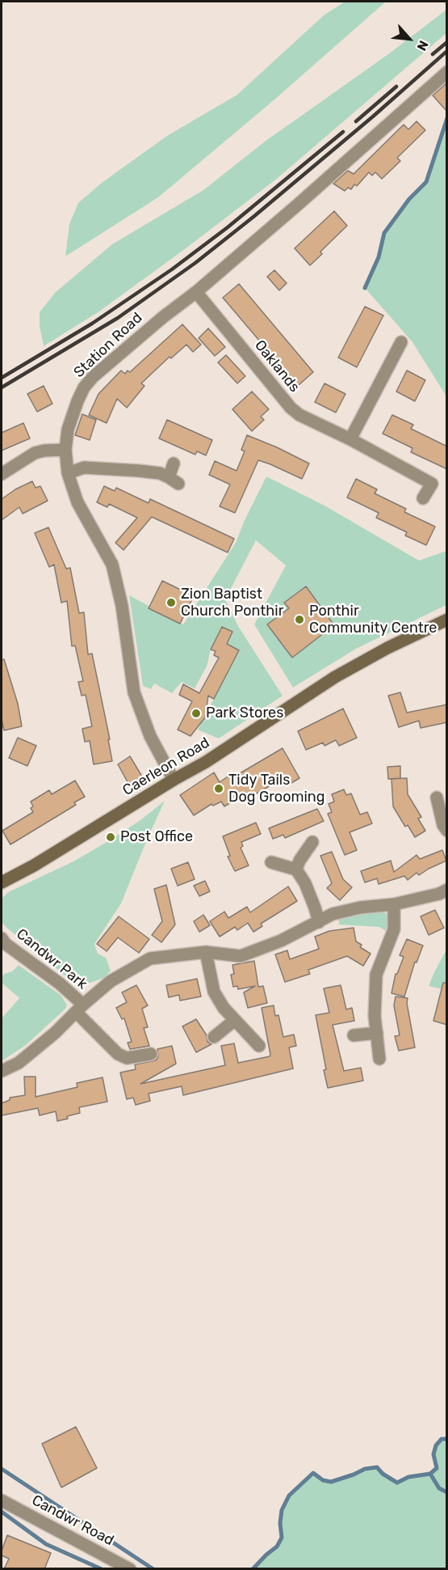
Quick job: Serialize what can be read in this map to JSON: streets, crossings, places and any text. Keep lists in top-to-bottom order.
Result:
{
  "streets": {
    "main road": ["Caerleon Road"],
    "street": [
      "Station Road",
      "Oaklands",
      "Candwr Park",
      "Candwr Road"
    ]
  },
  "crossings": [
    ["Station Road", "Oaklands"],
    ["Station Road", "Caerleon Road"]
  ],
  "places": [
    "Zion Baptist Church Ponthir",
    "Ponthir Community Centre",
    "Park Stores",
    "Tidy Tails Dog Grooming",
    "Post Office"
  ],
  "north": "bottom right"
}
